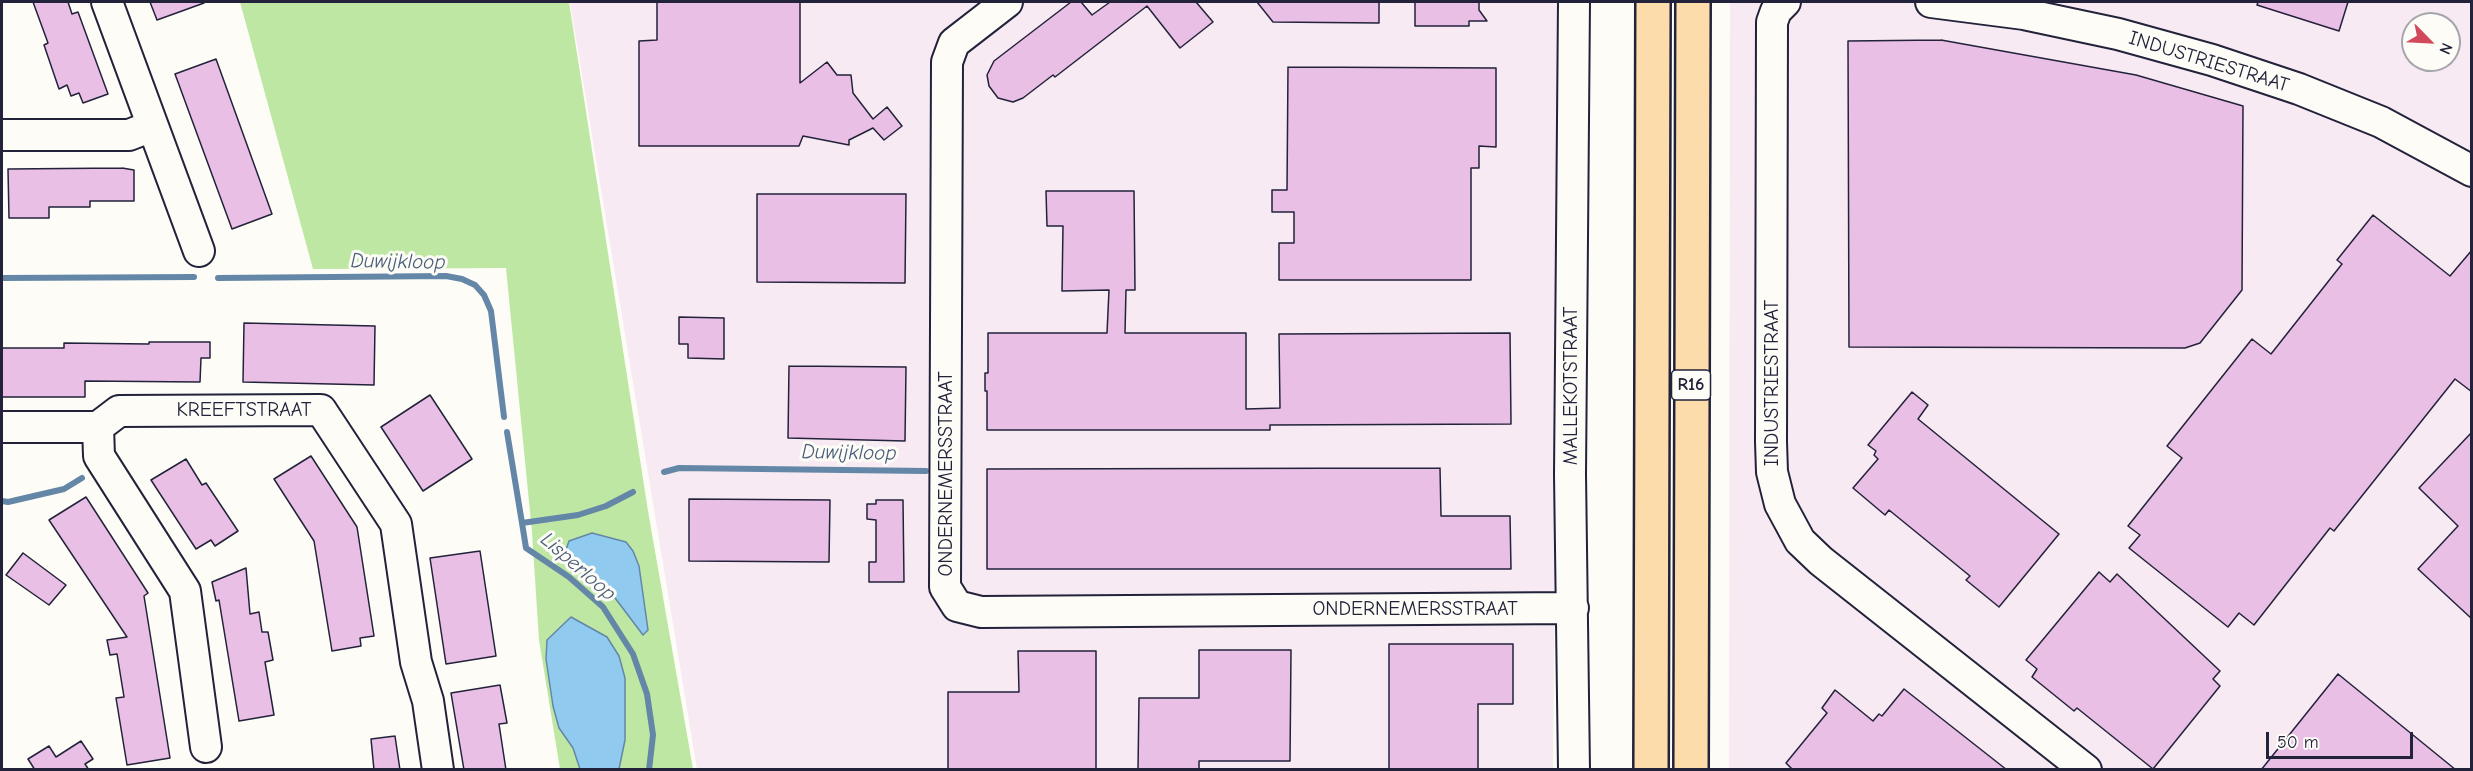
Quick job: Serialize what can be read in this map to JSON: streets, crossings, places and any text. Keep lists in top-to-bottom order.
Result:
{
  "streets": {
    "highway": ["R16"],
    "street": [
      "INDUSTRIESTRAAT",
      "MALLEKOTSTRAAT",
      "KREEFTSTRAAT",
      "ONDERNEMERSSTRAAT"
    ]
  },
  "crossings": [
    ["MALLEKOTSTRAAT", "ONDERNEMERSSTRAAT"]
  ],
  "water": ["Duwijkloop", "Lisperloop"],
  "scale_bar": "50 m",
  "north": "bottom right"
}
